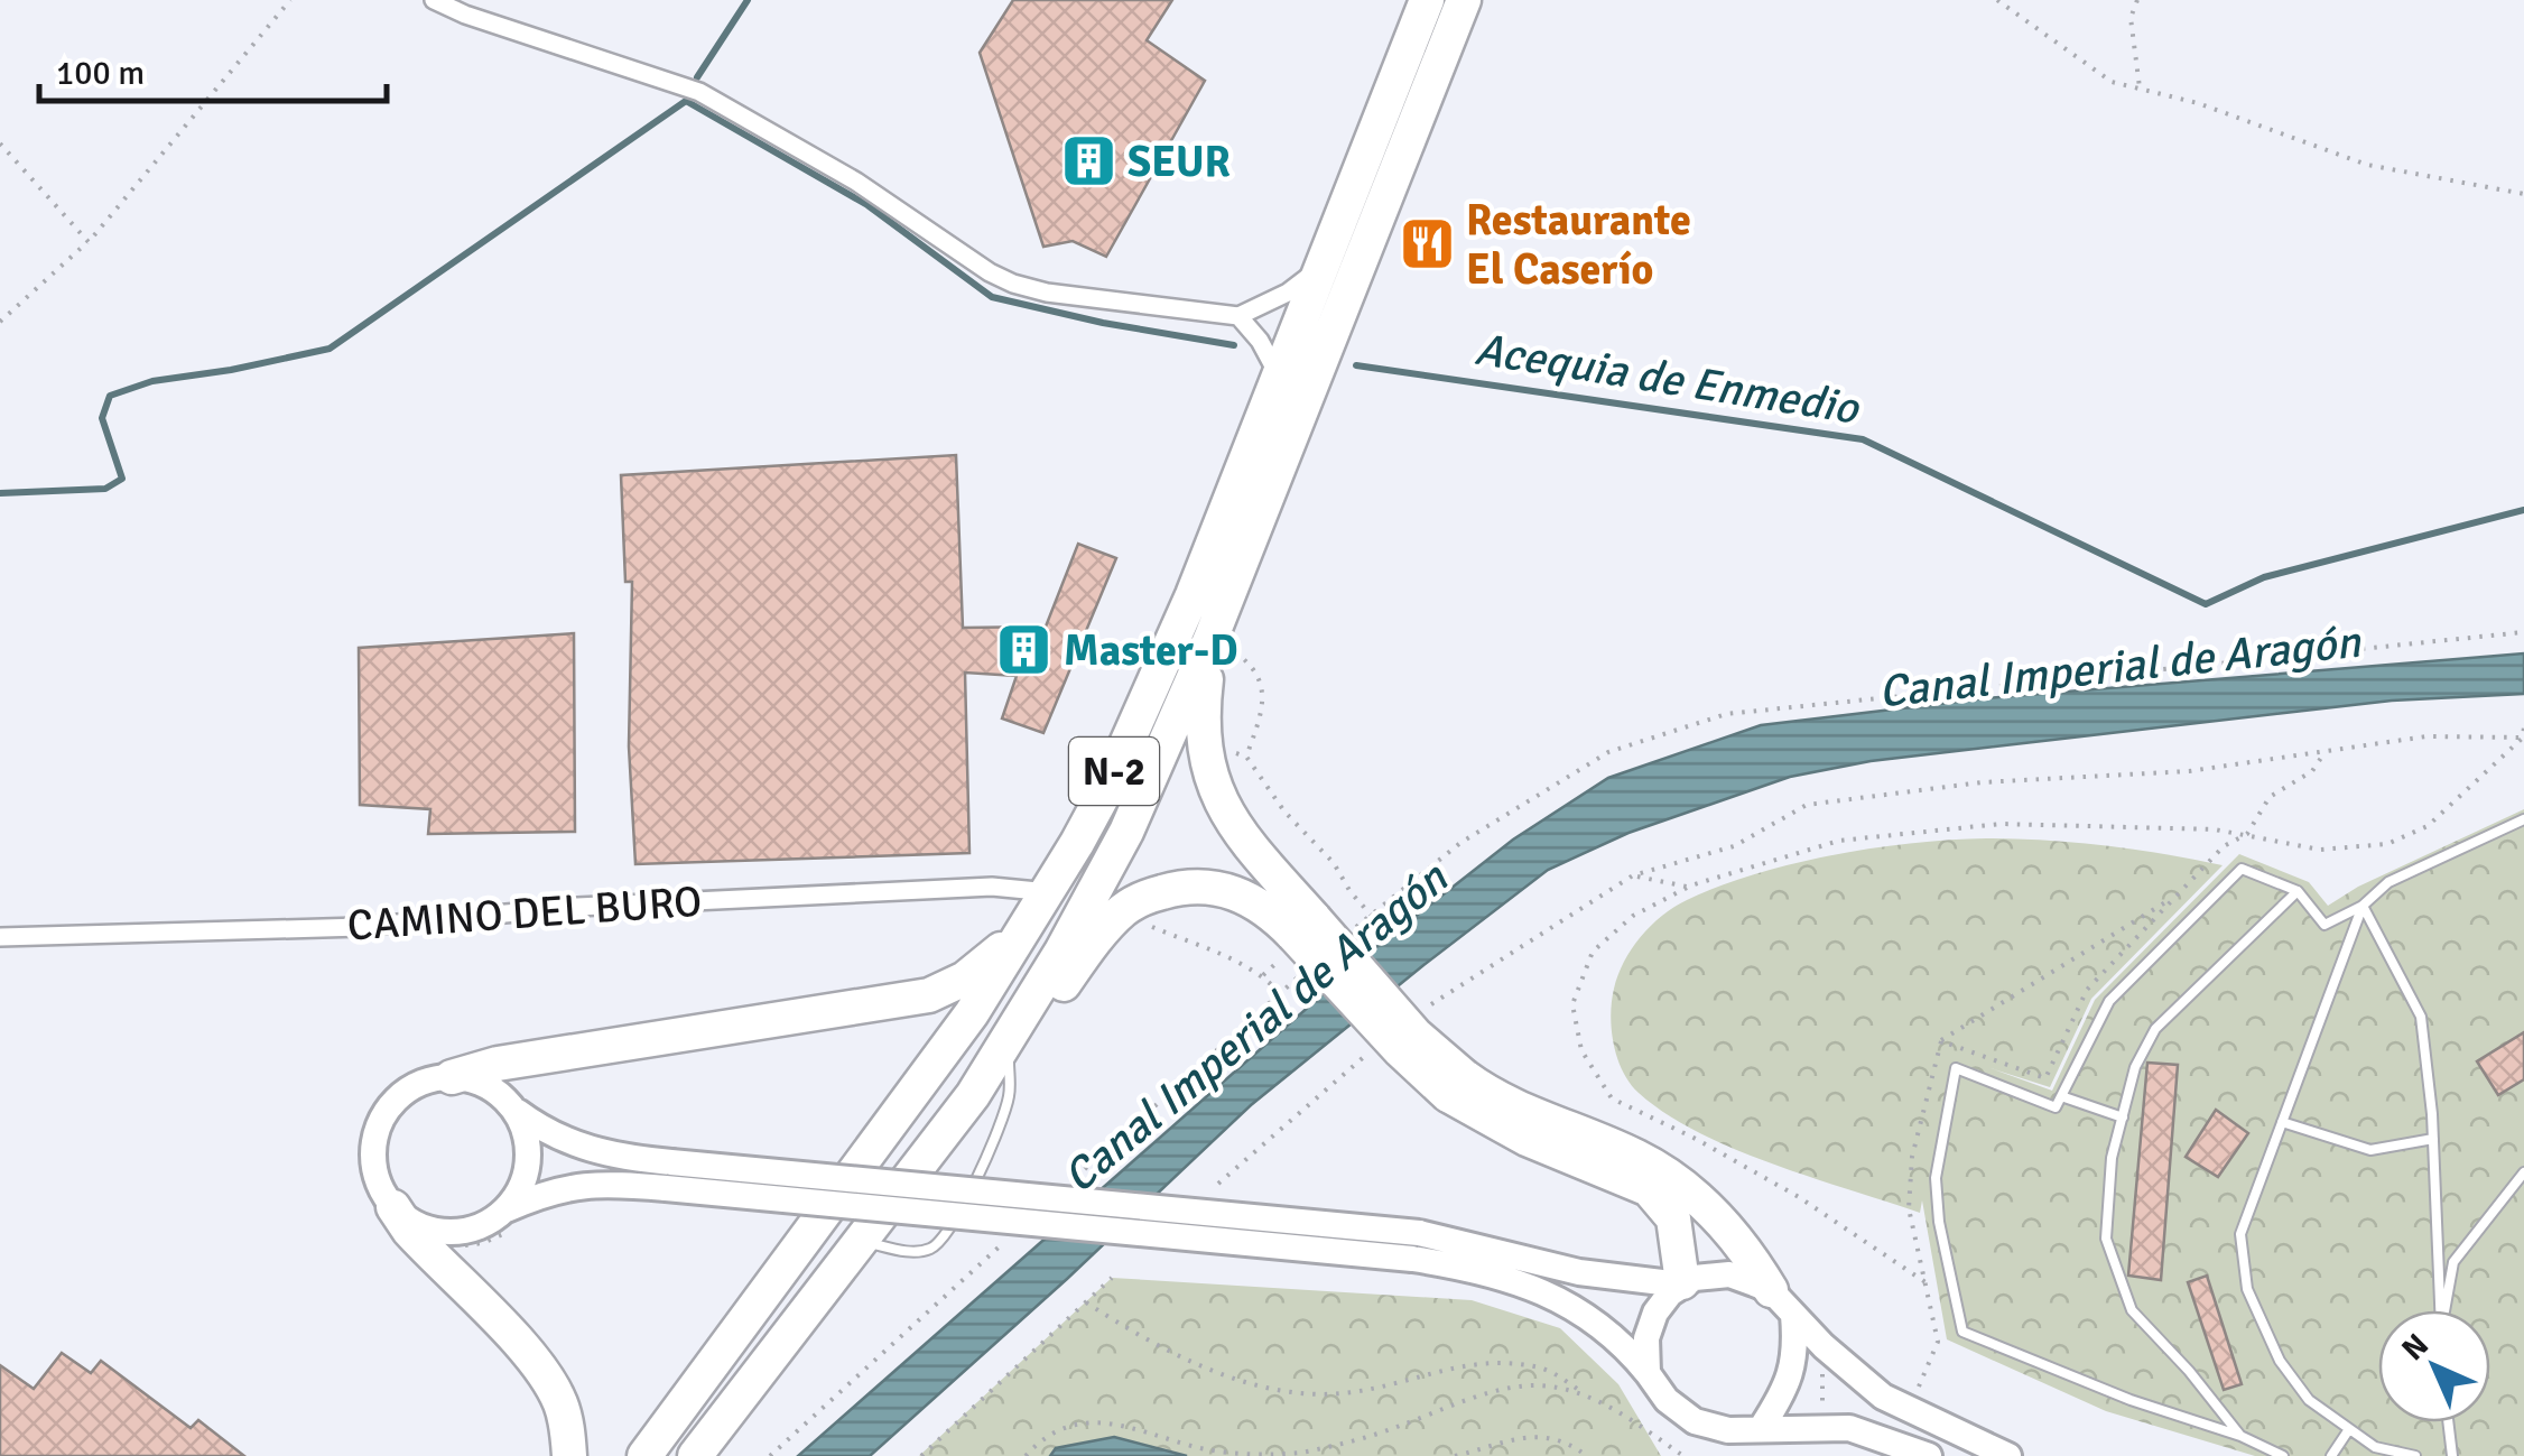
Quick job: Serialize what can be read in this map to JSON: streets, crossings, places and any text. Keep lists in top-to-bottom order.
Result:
{
  "streets": {
    "highway": ["N-2"],
    "street": ["CAMINO DEL BURO"]
  },
  "crossings": [
    ["N-2", "CAMINO DEL BURO"]
  ],
  "water": ["Acequia de Enmedio", "Canal Imperial de Aragón"],
  "places": {
    "building": ["SEUR", "Master-D"],
    "restaurant": ["Restaurante El Caserío"]
  },
  "scale_bar": "100 m",
  "north": "top left"
}
